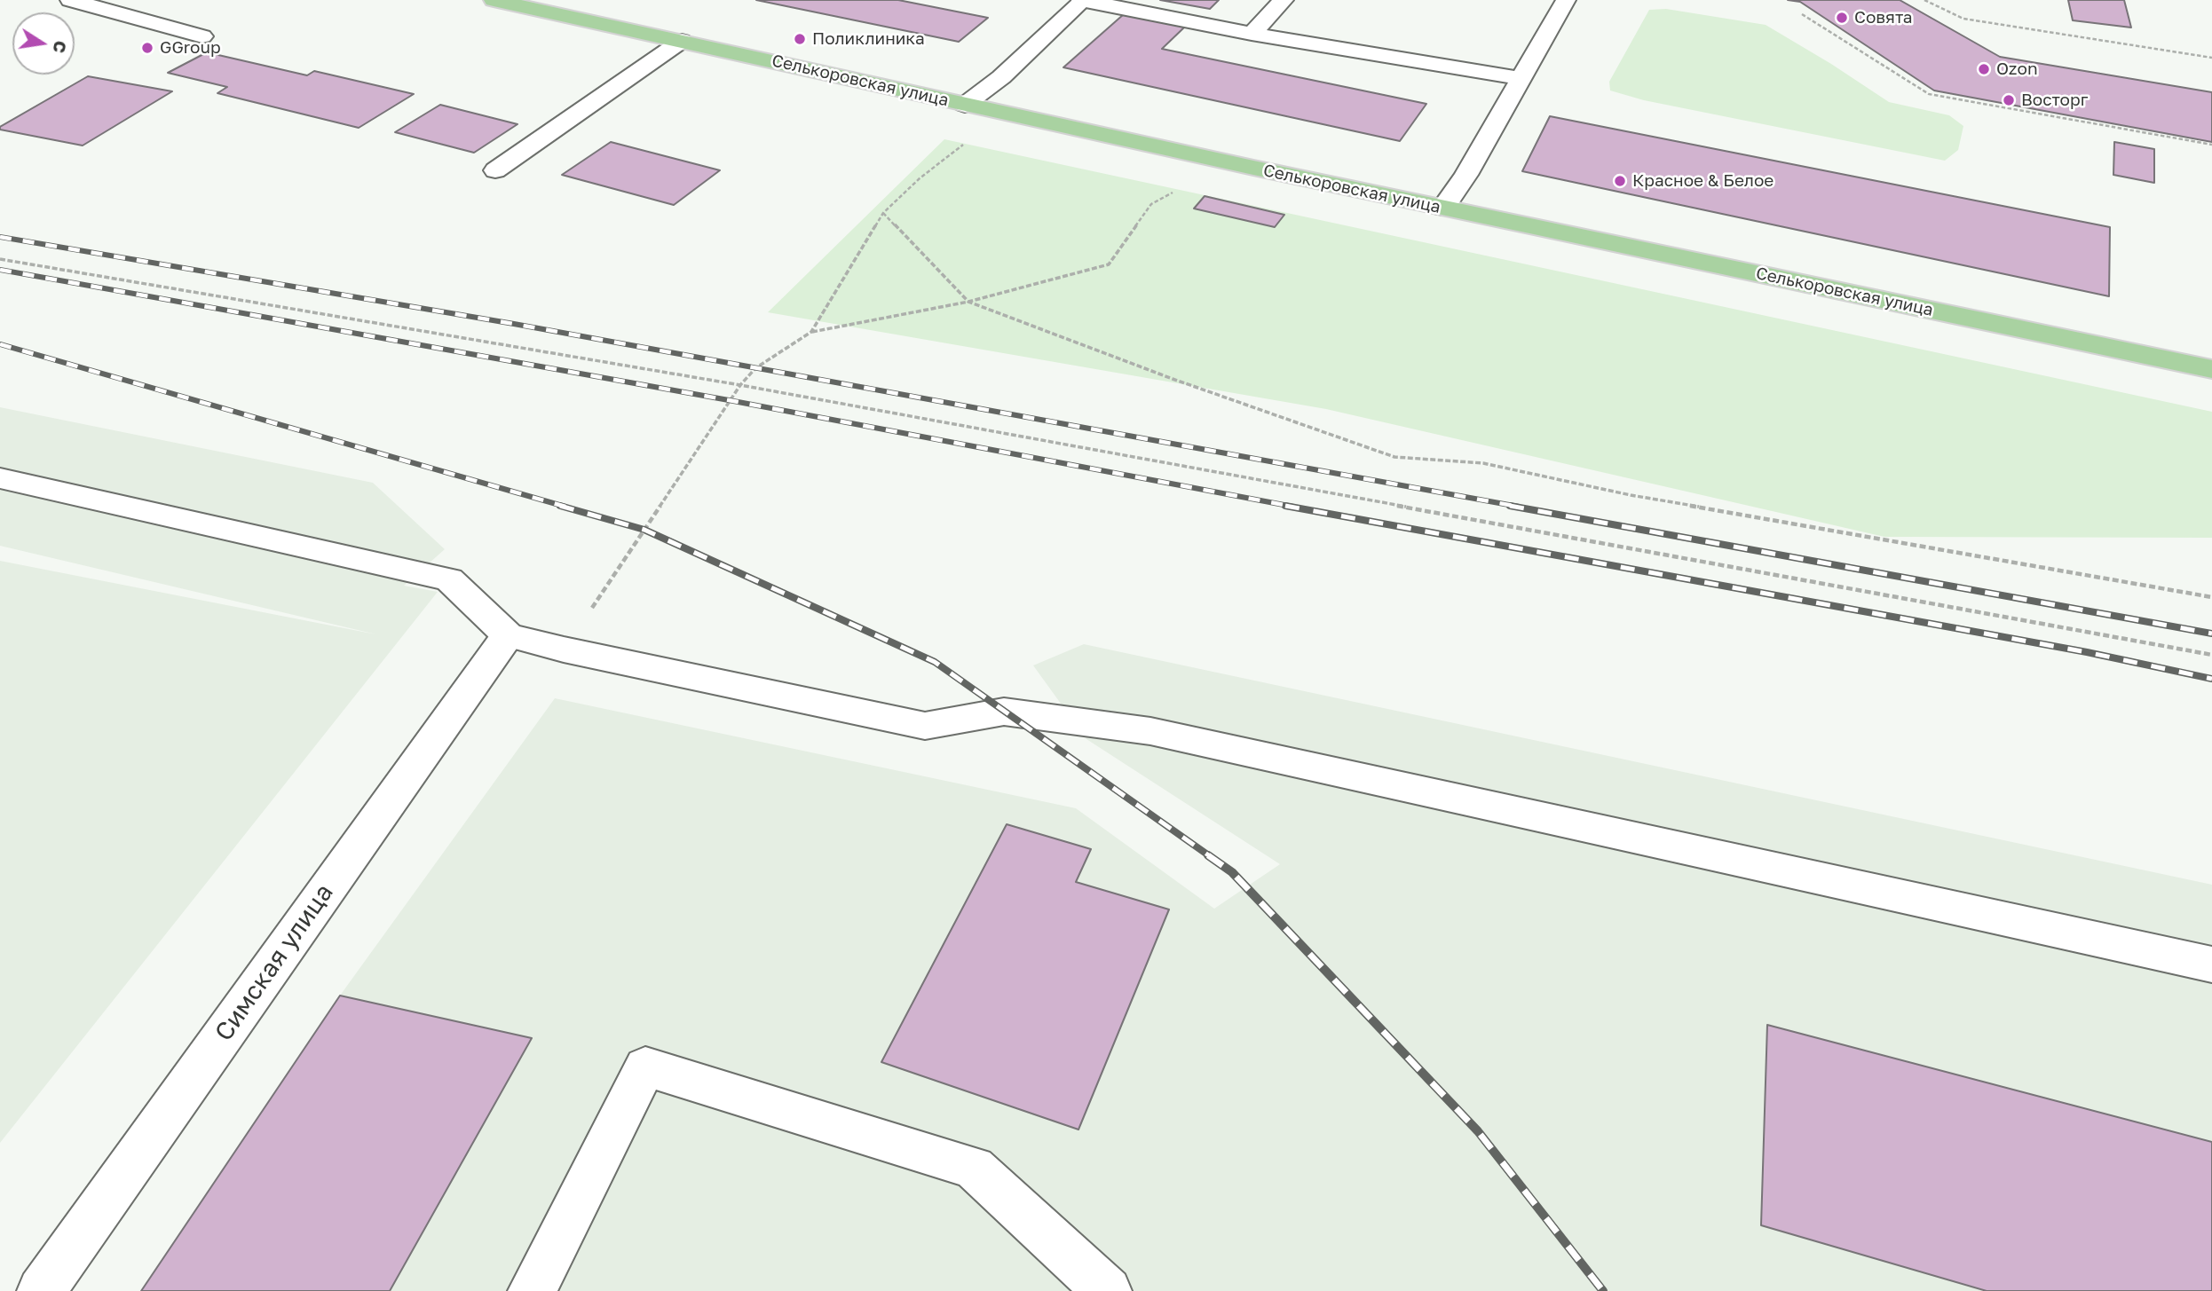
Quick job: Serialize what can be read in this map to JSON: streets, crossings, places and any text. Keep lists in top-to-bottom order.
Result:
{
  "streets": {
    "main road": ["Селькоровская улица"],
    "street": ["Симская улица"]
  },
  "places": [
    "Совята",
    "Поликлиника",
    "GGroup",
    "Ozon",
    "Восторг",
    "Красное & Белое"
  ],
  "north": "right"
}
